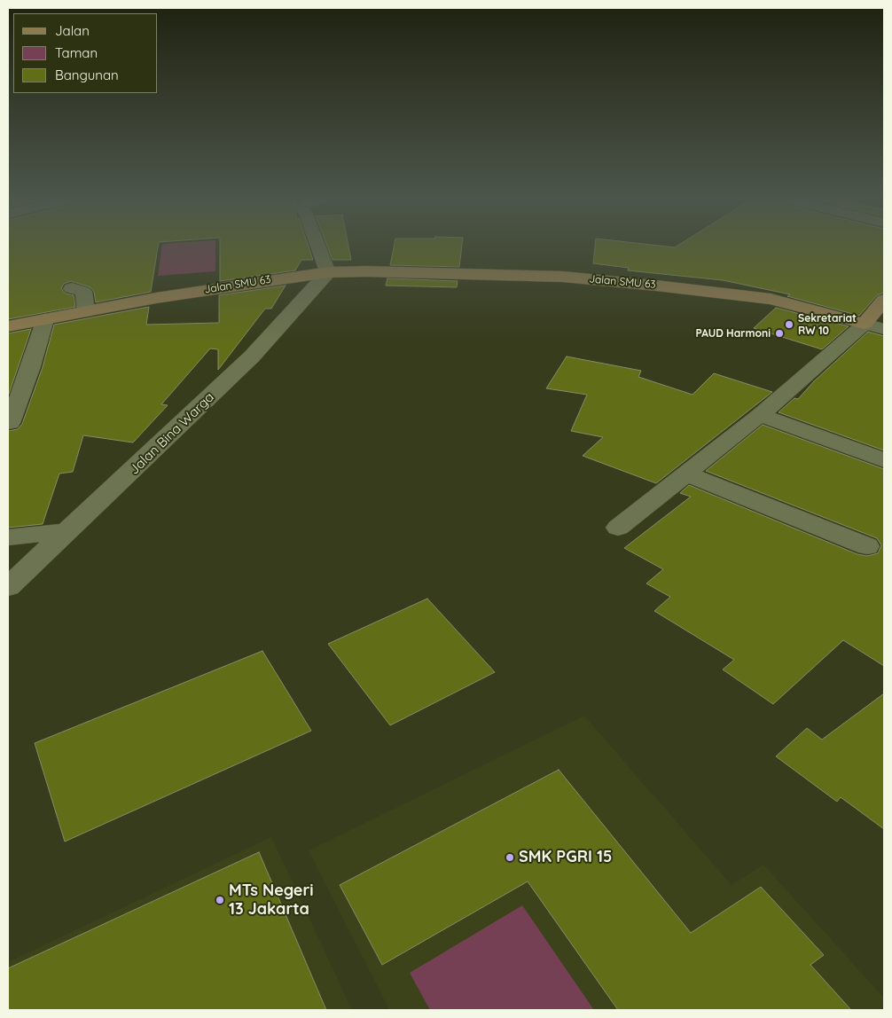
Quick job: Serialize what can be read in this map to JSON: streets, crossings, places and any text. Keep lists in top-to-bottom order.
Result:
{
  "streets": {
    "street": ["Jalan SMU 63", "Jalan Bina Warga"]
  },
  "crossings": [
    ["Jalan SMU 63", "Jalan Bina Warga"]
  ],
  "places": [
    "Sekretariat RW 10",
    "PAUD Harmoni",
    "SMK PGRI 15",
    "MTs Negeri 13 Jakarta"
  ],
  "legend": ["Jalan", "Taman", "Bangunan"]
}
